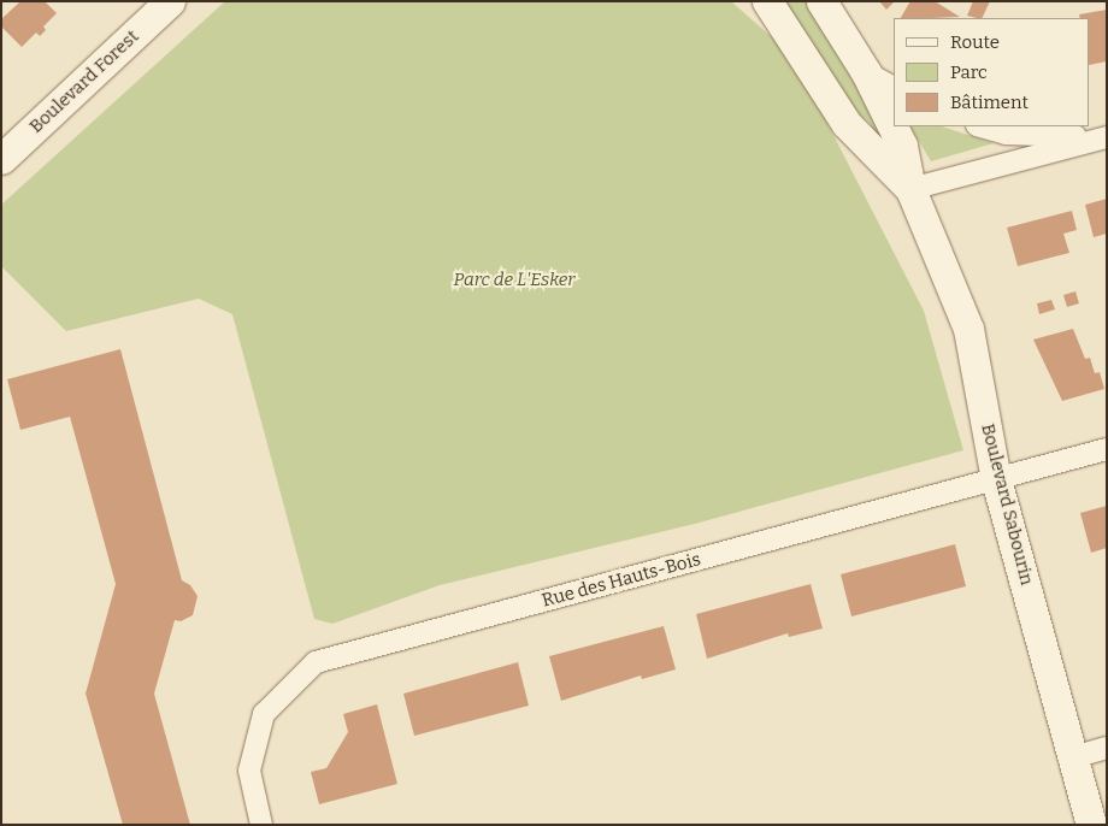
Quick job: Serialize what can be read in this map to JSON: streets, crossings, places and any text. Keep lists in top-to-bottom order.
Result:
{
  "streets": {
    "street": ["Boulevard Forest", "Boulevard Sabourin", "Rue des Hauts-Bois"]
  },
  "crossings": [
    ["Boulevard Sabourin", "Rue des Hauts-Bois"]
  ],
  "parks": ["Parc de L'Esker"],
  "legend": ["Route", "Parc", "Bâtiment"]
}
